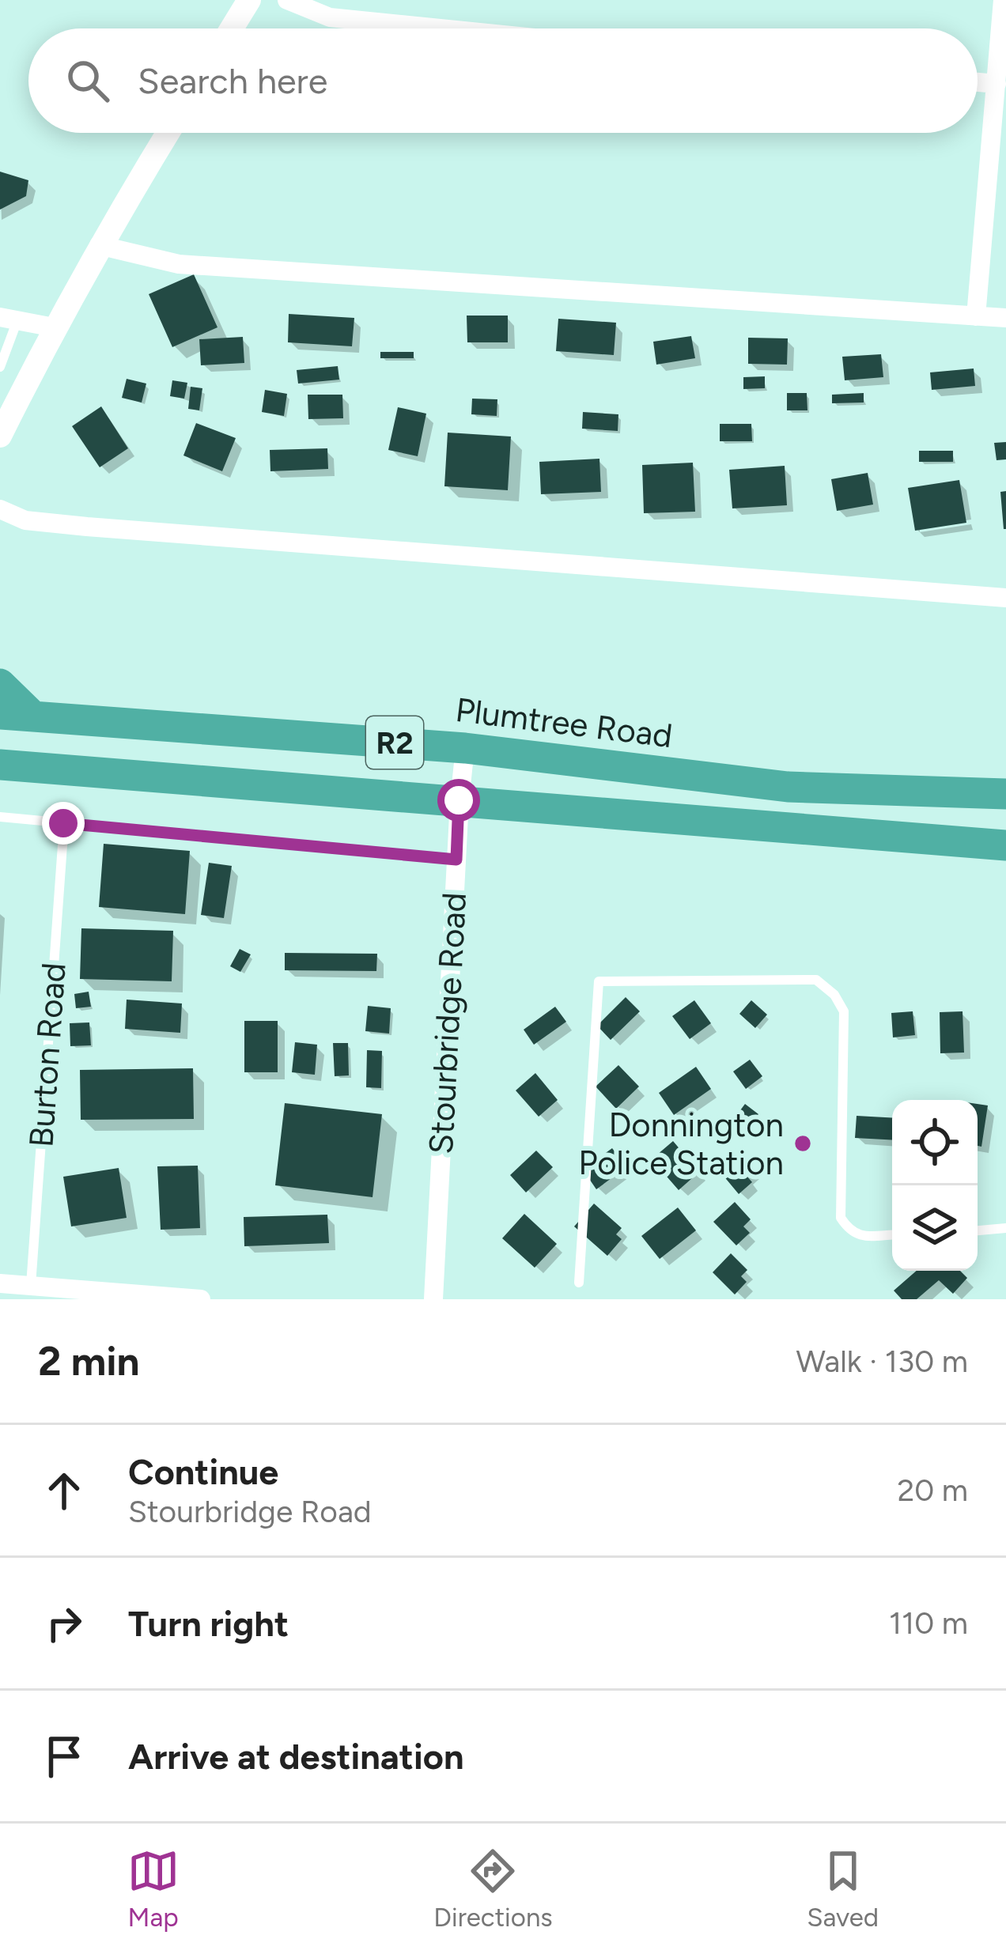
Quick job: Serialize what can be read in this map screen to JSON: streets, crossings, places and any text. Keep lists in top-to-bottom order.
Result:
{
  "streets": {
    "highway": ["Plumtree Road", "R2"],
    "street": ["Stourbridge Road"],
    "lane": ["Burton Road"]
  },
  "crossings": [
    ["Plumtree Road", "Stourbridge Road"],
    ["R2", "Stourbridge Road"]
  ],
  "places": ["Donnington Police Station"],
  "page": {
    "search": "Search here",
    "heading": ["2 min", "Walk · 130 m"],
    "list": [
      ["Continue", "Stourbridge Road", "20 m"],
      ["Turn right", "110 m"],
      "Arrive at destination"
    ],
    "nav": ["Map", "Directions", "Saved"]
  }
}
